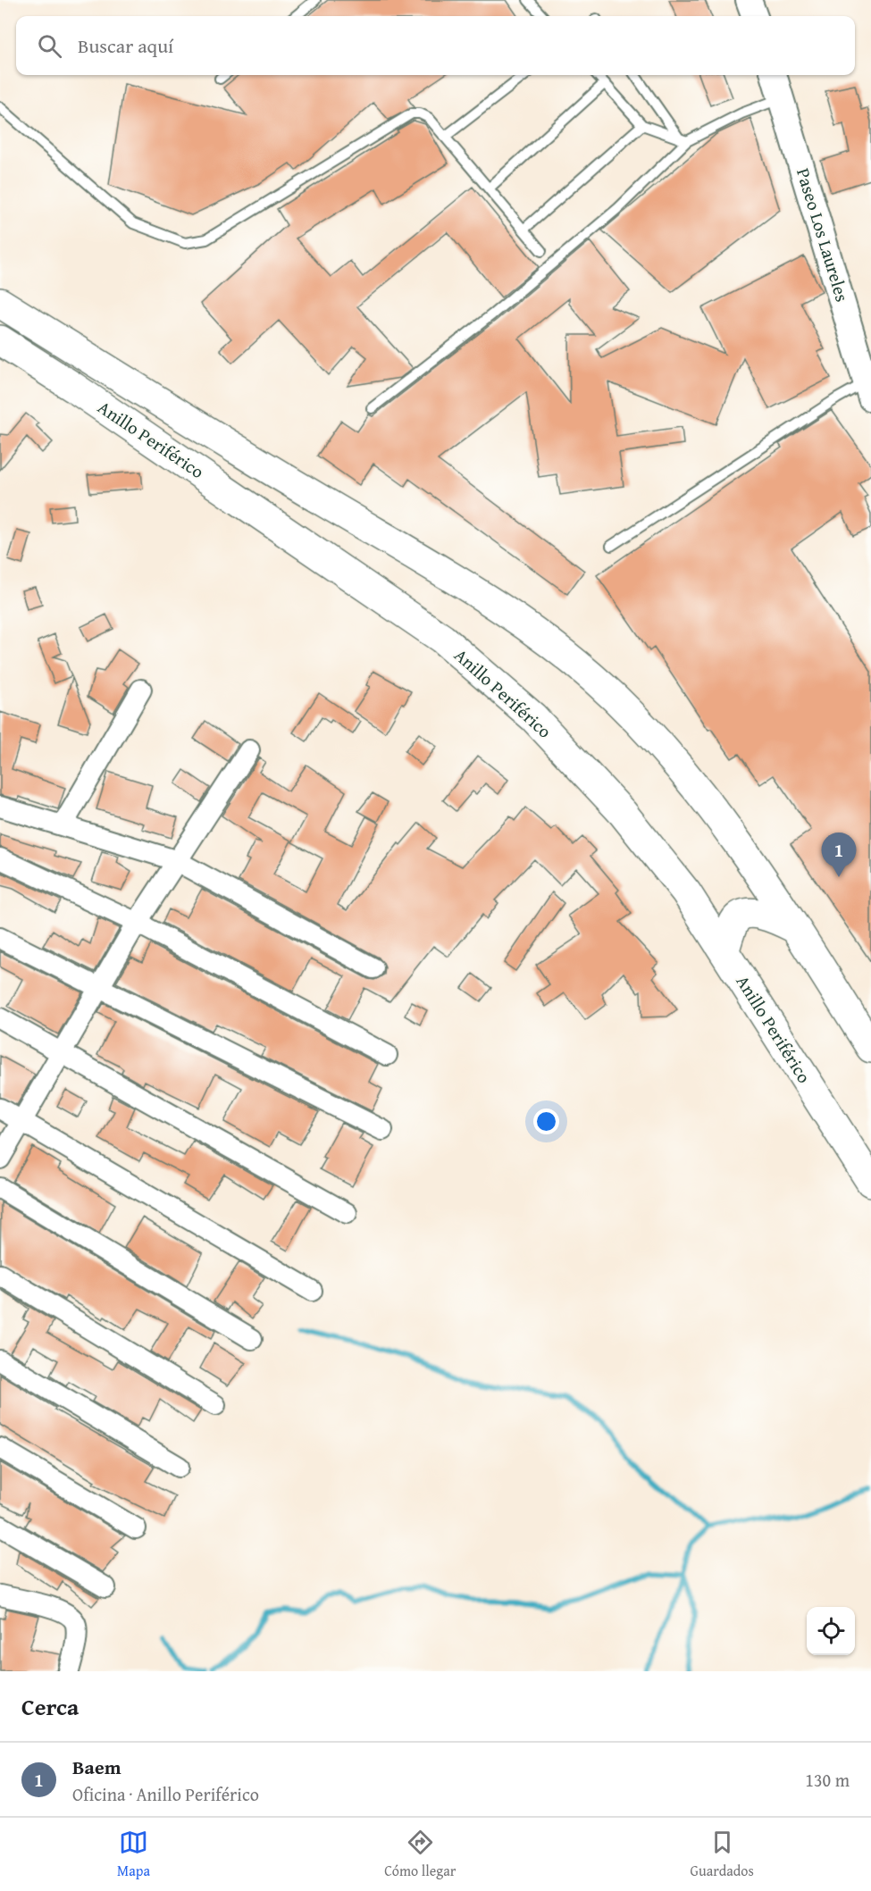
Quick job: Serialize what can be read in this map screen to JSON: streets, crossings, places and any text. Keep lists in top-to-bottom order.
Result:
{
  "streets": {
    "highway": ["Anillo Periférico"],
    "street": ["Paseo Los Laureles"]
  },
  "page": {
    "search": "Buscar aquí",
    "pins": "1",
    "heading": "Cerca",
    "list": [
      {
        "mark": "1",
        "name": "Baem",
        "note": "Oficina · Anillo Periférico",
        "value": "130 m"
      }
    ],
    "nav": ["Mapa", "Cómo llegar", "Guardados"]
  }
}
